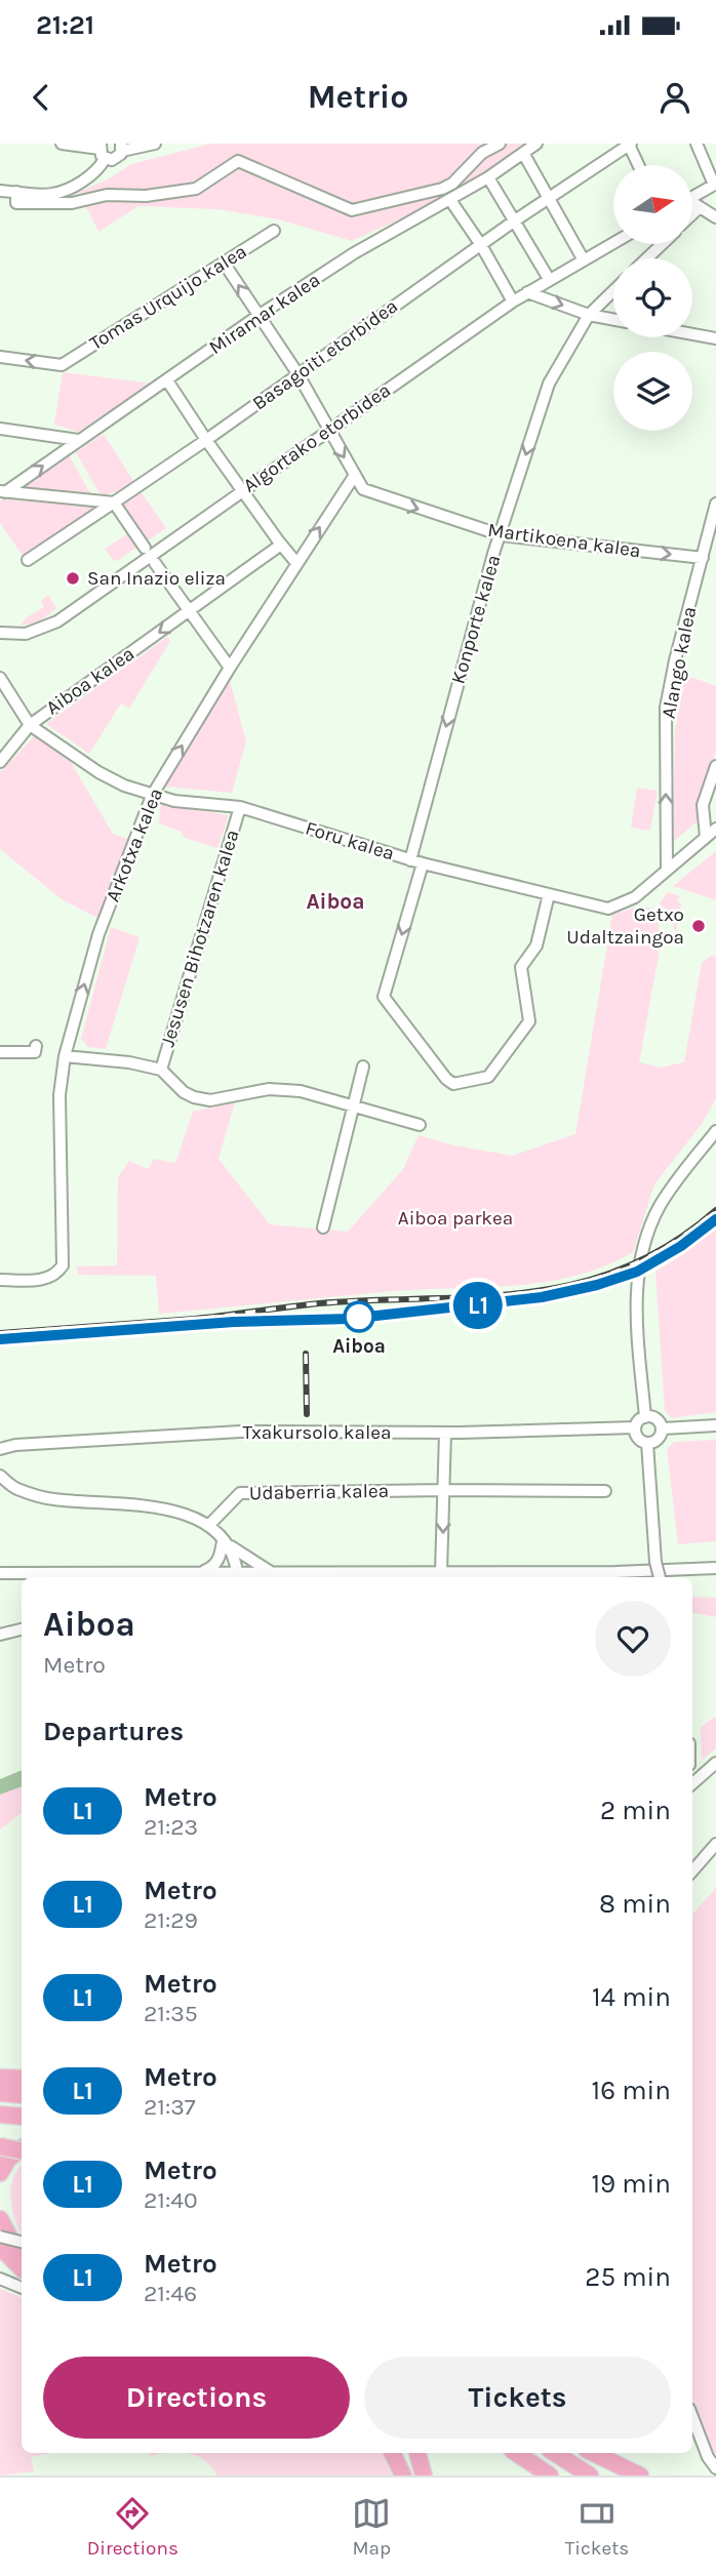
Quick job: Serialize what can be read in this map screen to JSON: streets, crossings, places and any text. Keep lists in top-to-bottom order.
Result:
{
  "streets": {
    "street": [
      "Tomas Urquijo kalea",
      "Miramar kalea",
      "Basagoiti etorbidea",
      "Algortako etorbidea",
      "Martikoena kalea",
      "Konporte kalea",
      "Alango kalea",
      "Aiboa kalea",
      "Foru kalea",
      "Arkotxa kalea",
      "Jesusen Bihotzaren kalea",
      "Txakursolo kalea",
      "Udaberria kalea"
    ]
  },
  "crossings": [
    ["Martikoena kalea", "Konporte kalea"],
    ["Martikoena kalea", "Alango kalea"],
    ["Martikoena kalea", "Arkotxa kalea"],
    ["Konporte kalea", "Foru kalea"],
    ["Alango kalea", "Foru kalea"],
    ["Aiboa kalea", "Foru kalea"],
    ["Foru kalea", "Arkotxa kalea"],
    ["Foru kalea", "Jesusen Bihotzaren kalea"]
  ],
  "one_way": [
    "Tomas Urquijo kalea",
    "Martikoena kalea",
    "Konporte kalea",
    "Alango kalea",
    "Aiboa kalea",
    "Arkotxa kalea"
  ],
  "districts": ["Aiboa"],
  "parks": ["Aiboa parkea"],
  "places": ["San Inazio eliza", "Getxo Udaltzaingoa", "Aiboa"],
  "lines": ["metro line L1"],
  "north": "right",
  "page": {
    "status": "21:21",
    "header": "Metrio",
    "on_map": "L1",
    "heading": [
      ["Aiboa", "Metro"],
      "Departures"
    ],
    "list": [
      {
        "mark": "L1",
        "name": "Metro",
        "note": "21:23",
        "value": "2 min"
      },
      {
        "mark": "L1",
        "name": "Metro",
        "note": "21:29",
        "value": "8 min"
      },
      {
        "mark": "L1",
        "name": "Metro",
        "note": "21:35",
        "value": "14 min"
      },
      {
        "mark": "L1",
        "name": "Metro",
        "note": "21:37",
        "value": "16 min"
      },
      {
        "mark": "L1",
        "name": "Metro",
        "note": "21:40",
        "value": "19 min"
      },
      {
        "mark": "L1",
        "name": "Metro",
        "note": "21:46",
        "value": "25 min"
      }
    ],
    "buttons": ["Directions", "Tickets"],
    "tabs": ["Directions", "Map", "Tickets"]
  }
}
